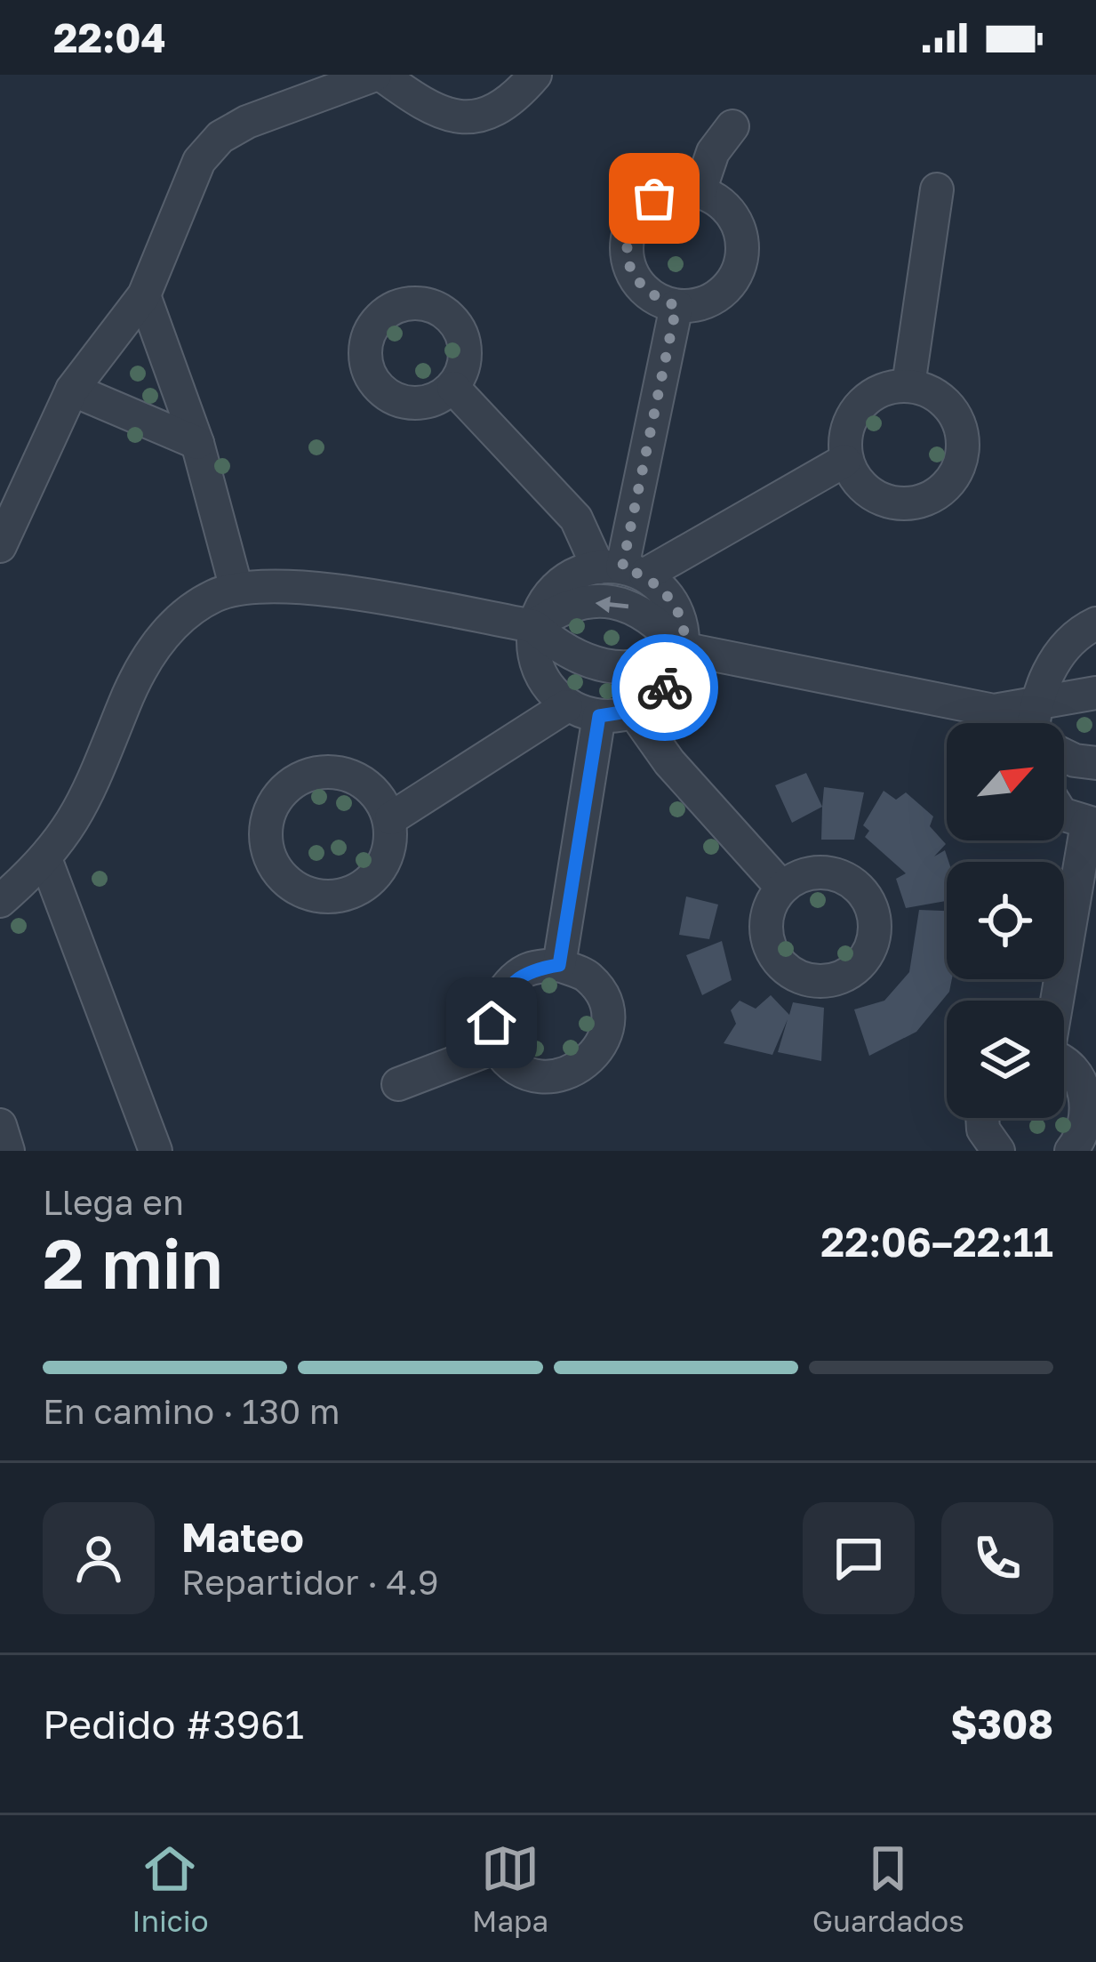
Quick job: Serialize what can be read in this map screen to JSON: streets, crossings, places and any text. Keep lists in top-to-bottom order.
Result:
{
  "north": "top right",
  "page": {
    "status": "22:04",
    "heading": ["2 min", "Llega en", "22:06–22:11"],
    "panel": [
      "Mateo",
      "Repartidor · 4.9",
      "Pedido #3961",
      "$308"
    ],
    "bar": "En camino · 130 m",
    "tabs": ["Inicio", "Mapa", "Guardados"]
  }
}
